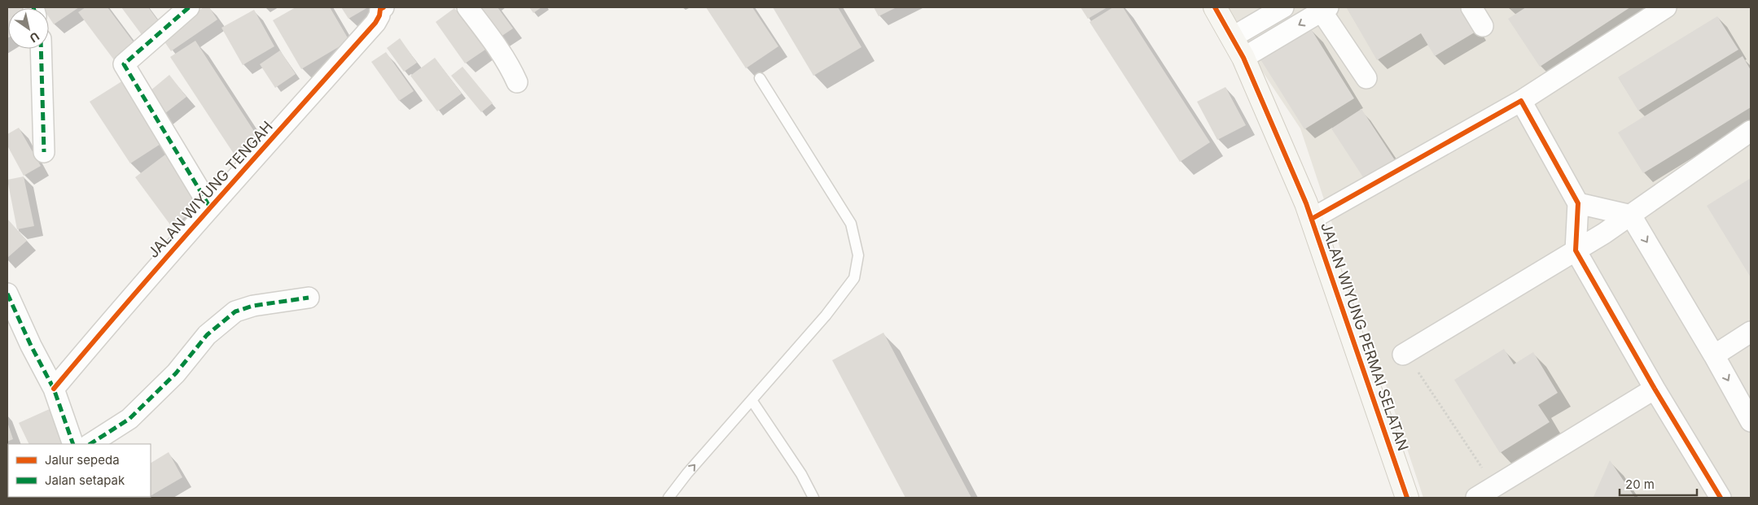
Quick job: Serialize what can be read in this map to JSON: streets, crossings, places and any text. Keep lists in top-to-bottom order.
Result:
{
  "streets": {
    "street": ["JALAN WIYUNG TENGAH", "JALAN WIYUNG PERMAI SELATAN"]
  },
  "legend": ["Jalur sepeda", "Jalan setapak"],
  "scale_bar": "20 m",
  "north": "bottom right"
}
